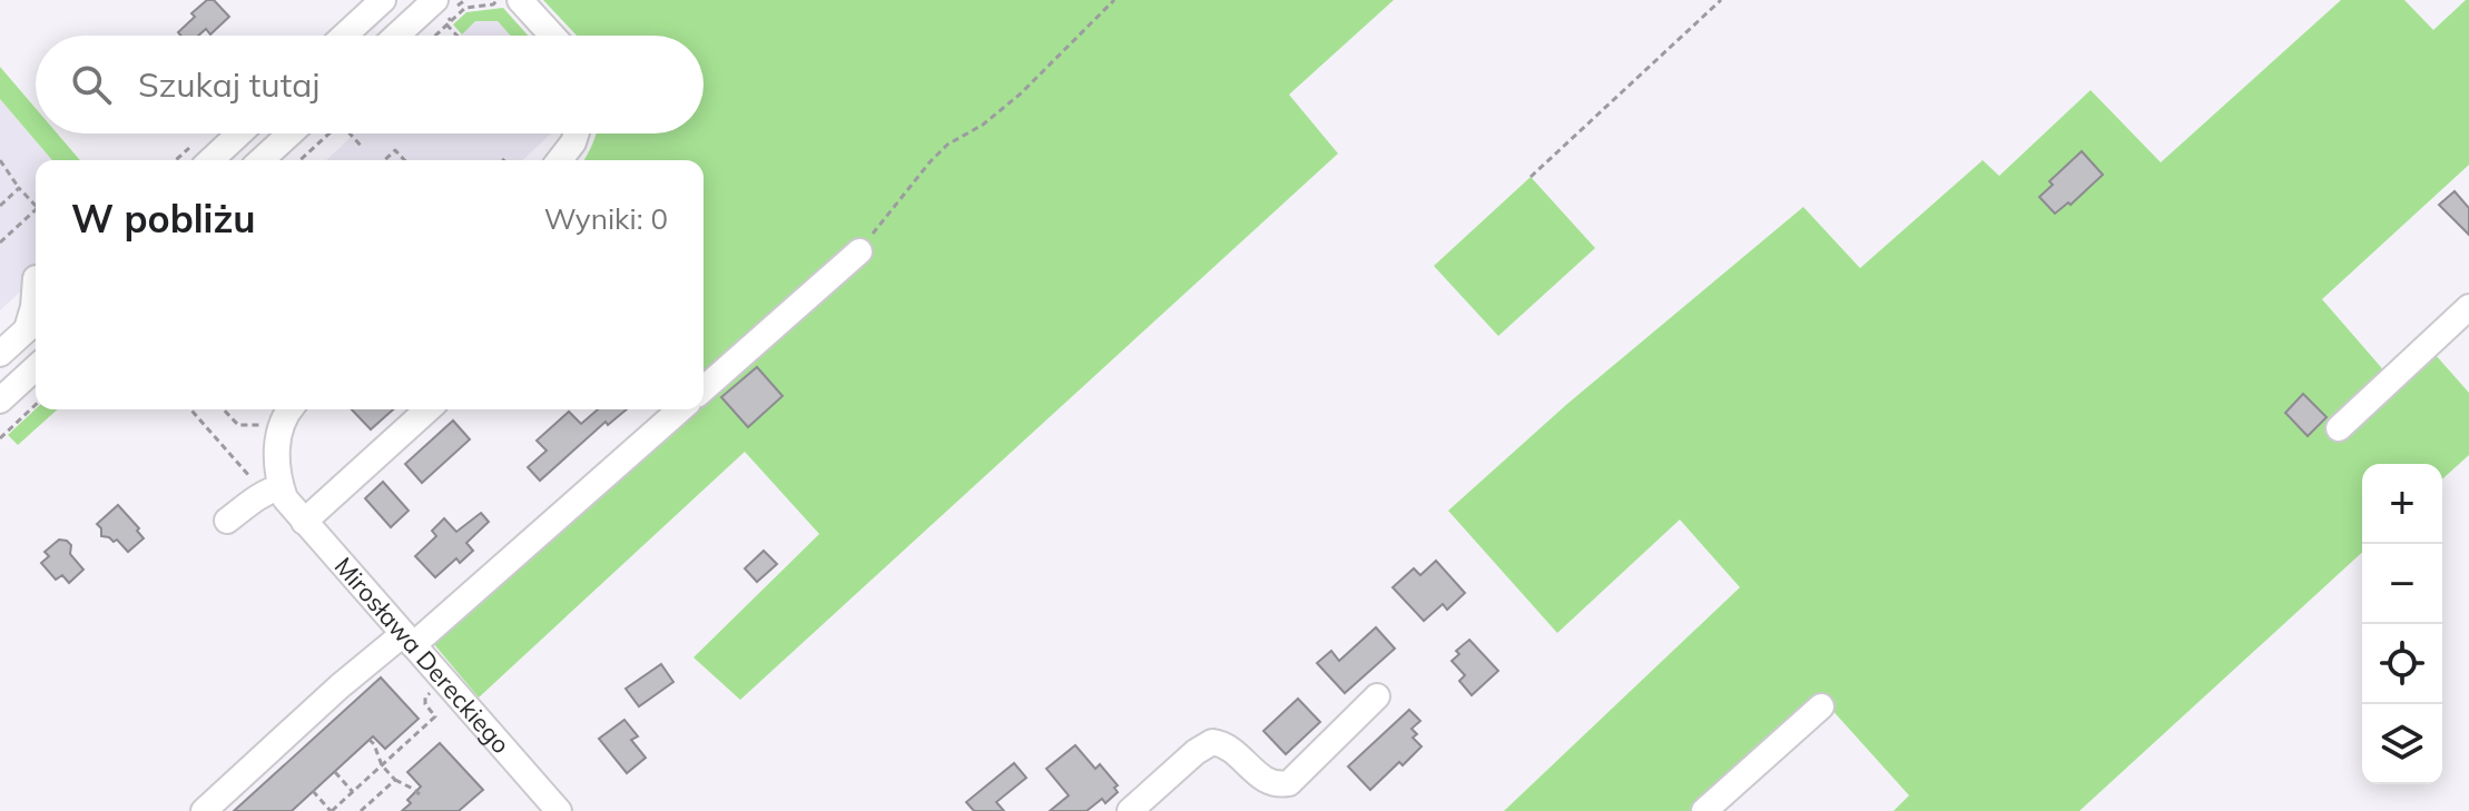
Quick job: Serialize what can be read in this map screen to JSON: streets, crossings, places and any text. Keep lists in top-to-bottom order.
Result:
{
  "streets": {
    "street": ["Mirosława Dereckiego"]
  },
  "page": {
    "search": "Szukaj tutaj",
    "heading": ["W pobliżu", "Wyniki: 0"],
    "map_buttons": ["+", "−"]
  }
}
